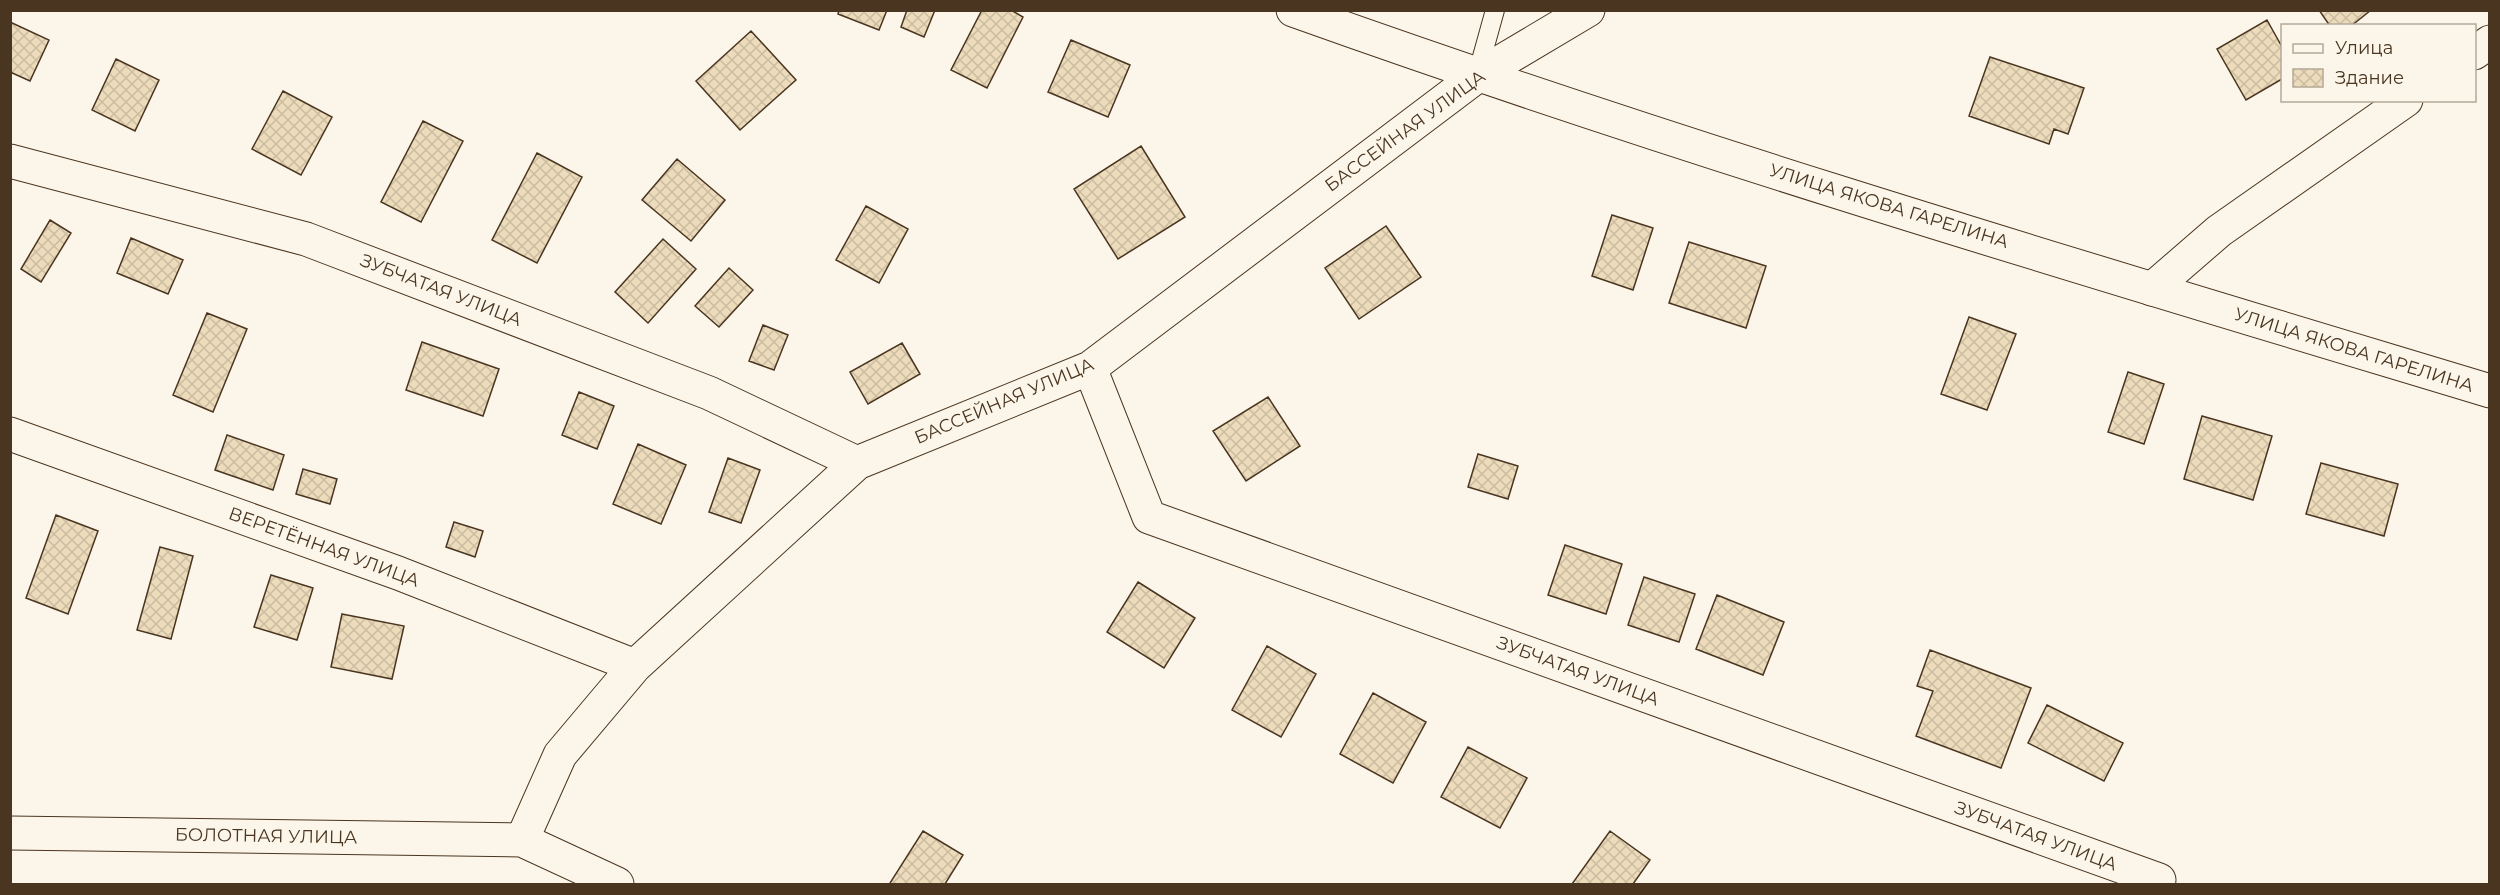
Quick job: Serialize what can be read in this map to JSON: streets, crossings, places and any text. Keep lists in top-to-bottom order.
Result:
{
  "streets": {
    "street": [
      "БАССЕЙНАЯ УЛИЦА",
      "УЛИЦА ЯКОВА ГАРЕЛИНА",
      "ЗУБЧАТАЯ УЛИЦА",
      "ВЕРЕТЁННАЯ УЛИЦА",
      "БОЛОТНАЯ УЛИЦА"
    ]
  },
  "crossings": [
    ["БАССЕЙНАЯ УЛИЦА", "УЛИЦА ЯКОВА ГАРЕЛИНА"],
    ["БАССЕЙНАЯ УЛИЦА", "ЗУБЧАТАЯ УЛИЦА"],
    ["БАССЕЙНАЯ УЛИЦА", "ВЕРЕТЁННАЯ УЛИЦА"],
    ["БАССЕЙНАЯ УЛИЦА", "БОЛОТНАЯ УЛИЦА"]
  ],
  "legend": ["Улица", "Здание"]
}
